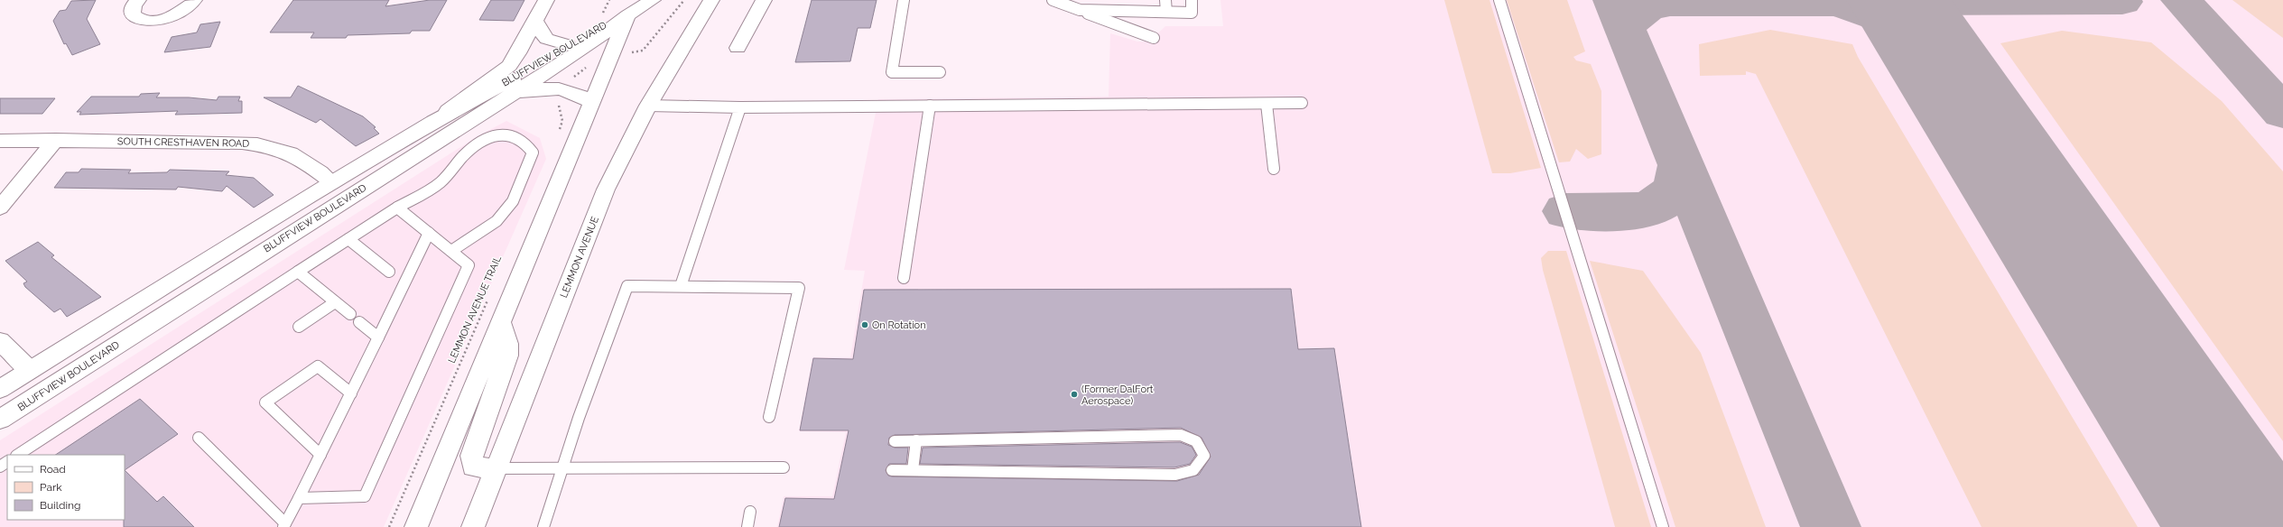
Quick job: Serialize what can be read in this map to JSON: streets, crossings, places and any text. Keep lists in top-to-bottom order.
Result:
{
  "streets": {
    "main road": ["BLUFFVIEW BOULEVARD", "SOUTH CRESTHAVEN ROAD", "LEMMON AVENUE"],
    "path": ["LEMMON AVENUE TRAIL"]
  },
  "crossings": [
    ["BLUFFVIEW BOULEVARD", "SOUTH CRESTHAVEN ROAD"]
  ],
  "places": ["On Rotation", "(Former DalFort Aerospace)"],
  "legend": ["Road", "Park", "Building"]
}
